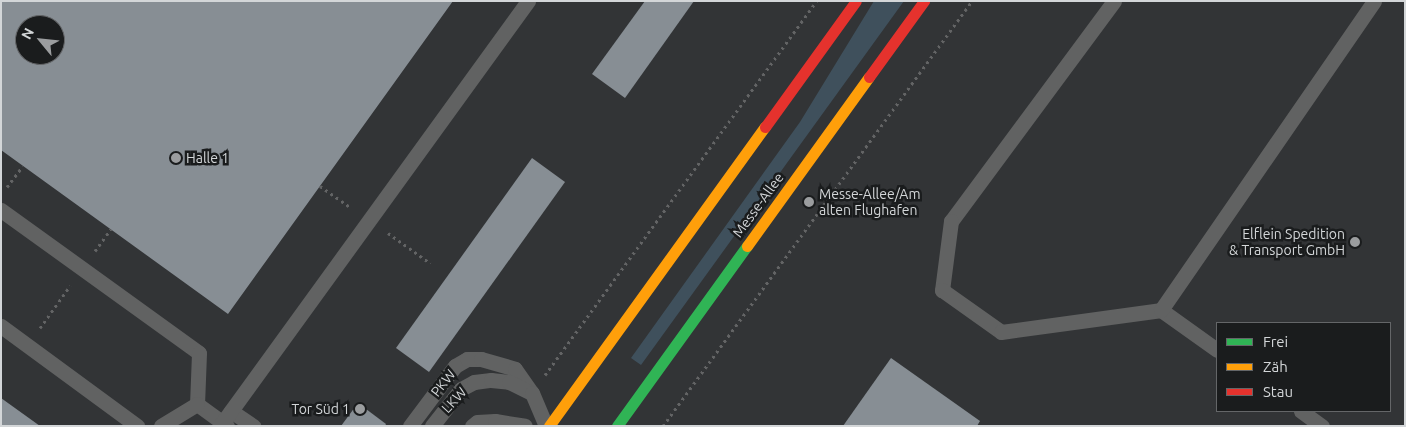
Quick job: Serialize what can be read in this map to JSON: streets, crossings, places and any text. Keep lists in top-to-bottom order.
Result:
{
  "streets": {
    "main road": ["Messe-Allee"],
    "lane": ["PKW", "LKW"]
  },
  "crossings": [
    ["PKW", "LKW"]
  ],
  "places": [
    "Halle 1",
    "Messe-Allee/Am alten Flughafen",
    "Elflein Spedition & Transport GmbH",
    "Tor Süd 1"
  ],
  "legend": ["Frei", "Zäh", "Stau"],
  "north": "top left"
}
